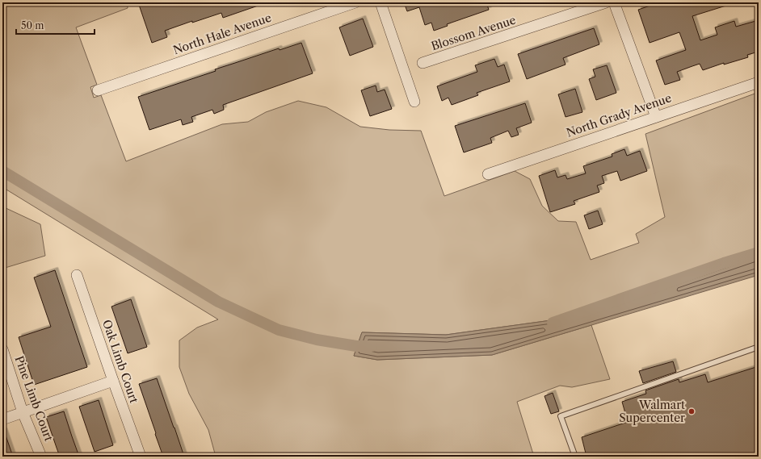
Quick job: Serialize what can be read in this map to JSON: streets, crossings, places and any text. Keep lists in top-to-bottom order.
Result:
{
  "streets": {
    "street": [
      "Blossom Avenue",
      "North Hale Avenue",
      "North Grady Avenue",
      "Oak Limb Court",
      "Pine Limb Court"
    ]
  },
  "places": ["Walmart Supercenter"],
  "scale_bar": "50 m"
}
